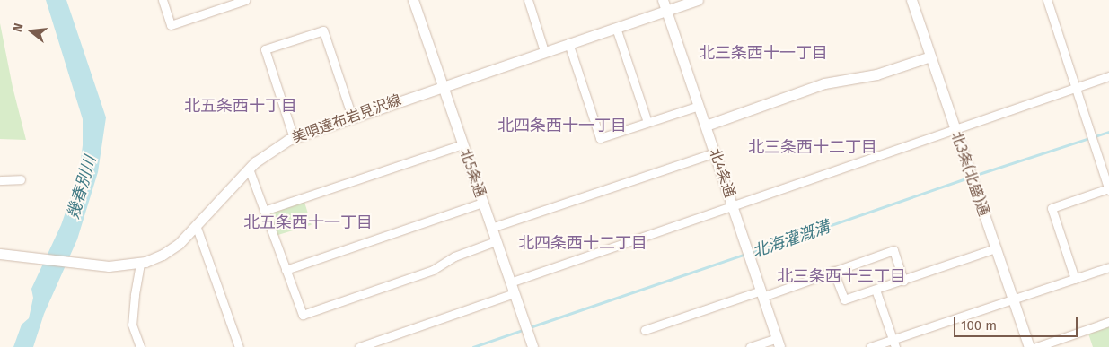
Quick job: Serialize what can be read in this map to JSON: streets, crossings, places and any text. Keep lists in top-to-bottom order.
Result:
{
  "streets": {
    "street": [
      "美唄達布岩見沢線",
      "北5条通",
      "北4条通",
      "北3条(北盛)通"
    ]
  },
  "crossings": [
    ["美唄達布岩見沢線", "北5条通"],
    ["美唄達布岩見沢線", "北4条通"]
  ],
  "districts": [
    "北三条西十一丁目",
    "北五条西十丁目",
    "北四条西十一丁目",
    "北三条西十二丁目",
    "北五条西十一丁目",
    "北四条西十二丁目",
    "北三条西十三丁目"
  ],
  "water": ["幾春別川", "北海灌漑溝"],
  "scale_bar": "100 m",
  "north": "left"
}
